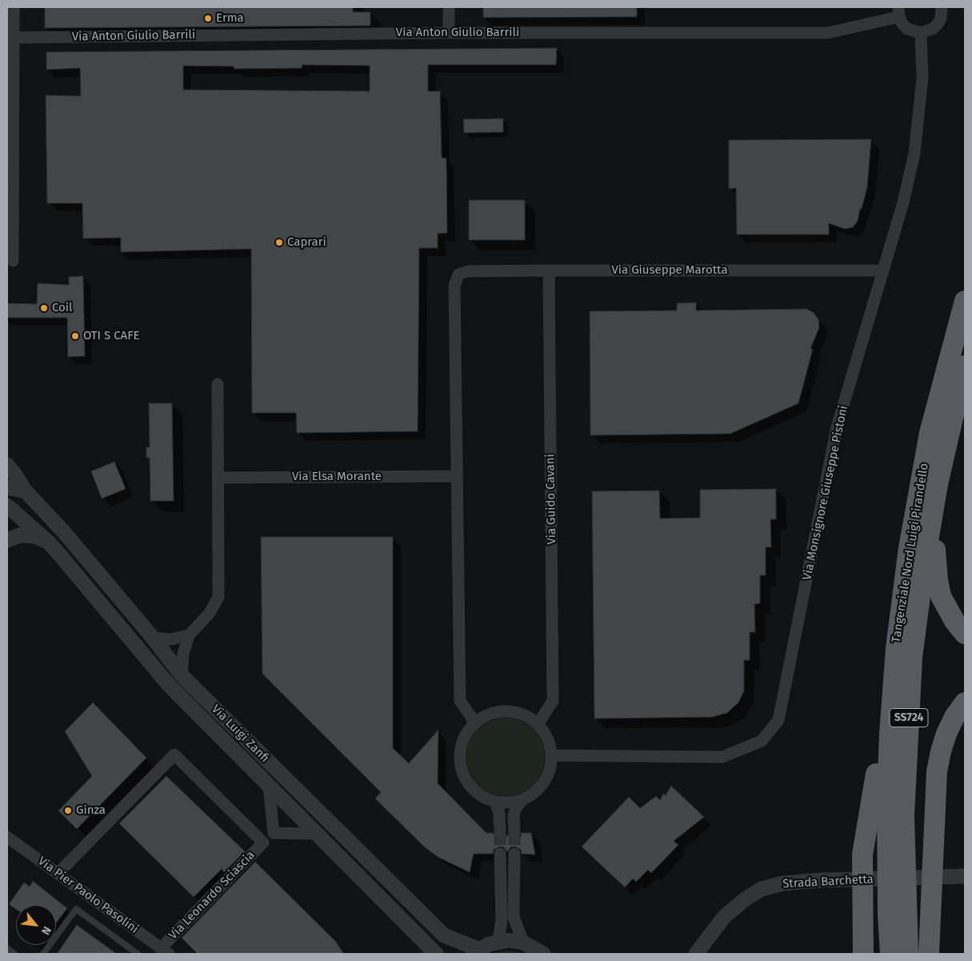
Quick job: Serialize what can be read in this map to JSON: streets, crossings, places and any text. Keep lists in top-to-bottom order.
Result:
{
  "streets": {
    "highway": ["Tangenziale Nord Luigi Pirandello", "SS724"],
    "street": [
      "Via Anton Giulio Barrili",
      "Via Giuseppe Marotta",
      "Via Elsa Morante",
      "Via Monsignore Giuseppe Pistoni",
      "Via Guido Cavani",
      "Via Luigi Zanfi",
      "Strada Barchetta",
      "Via Pier Paolo Pasolini",
      "Via Leonardo Sciascia"
    ]
  },
  "crossings": [
    ["Via Giuseppe Marotta", "Via Elsa Morante"],
    ["Via Giuseppe Marotta", "Via Monsignore Giuseppe Pistoni"],
    ["Via Giuseppe Marotta", "Via Guido Cavani"],
    ["Via Monsignore Giuseppe Pistoni", "Via Guido Cavani"],
    ["Via Pier Paolo Pasolini", "Via Leonardo Sciascia"]
  ],
  "places": [
    "Erma",
    "Caprari",
    "Coil",
    "OTI S CAFE",
    "Ginza"
  ],
  "north": "bottom right"
}
